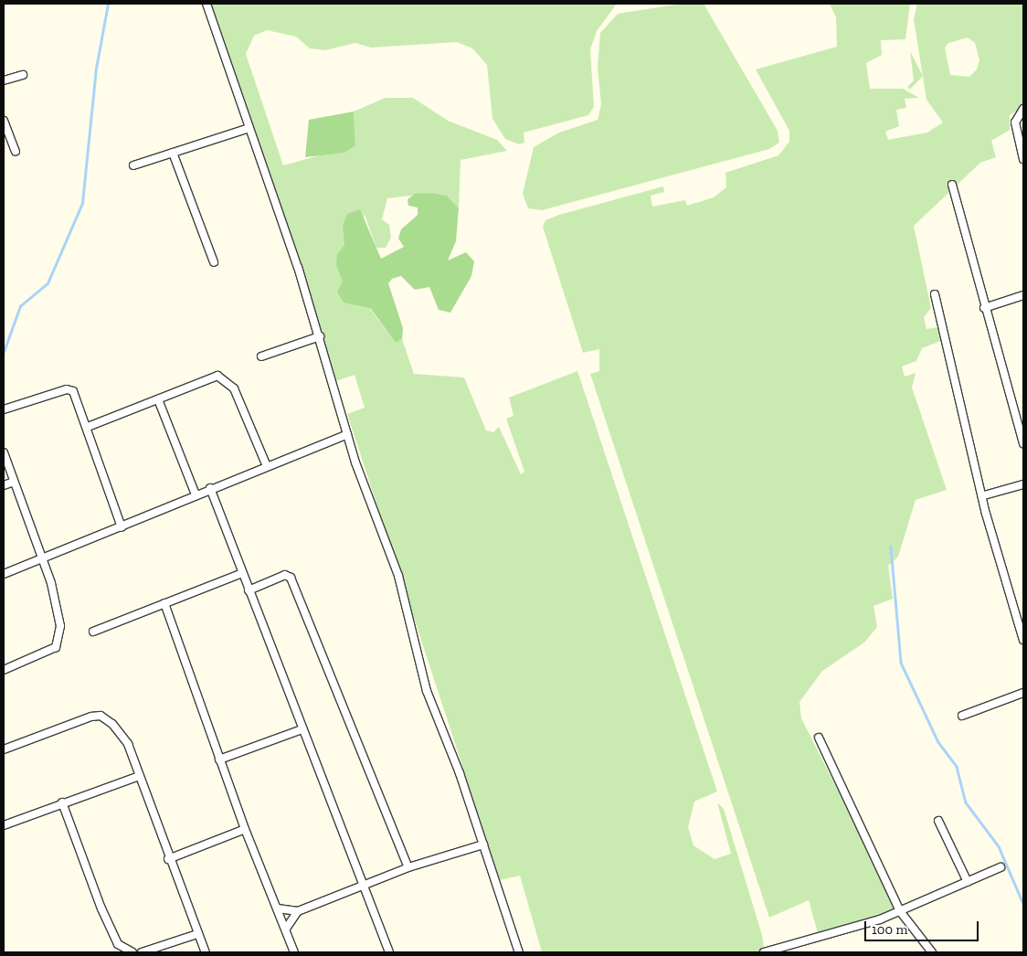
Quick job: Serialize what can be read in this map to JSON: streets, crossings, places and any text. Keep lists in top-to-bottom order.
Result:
{
  "scale_bar": "100 m"
}
